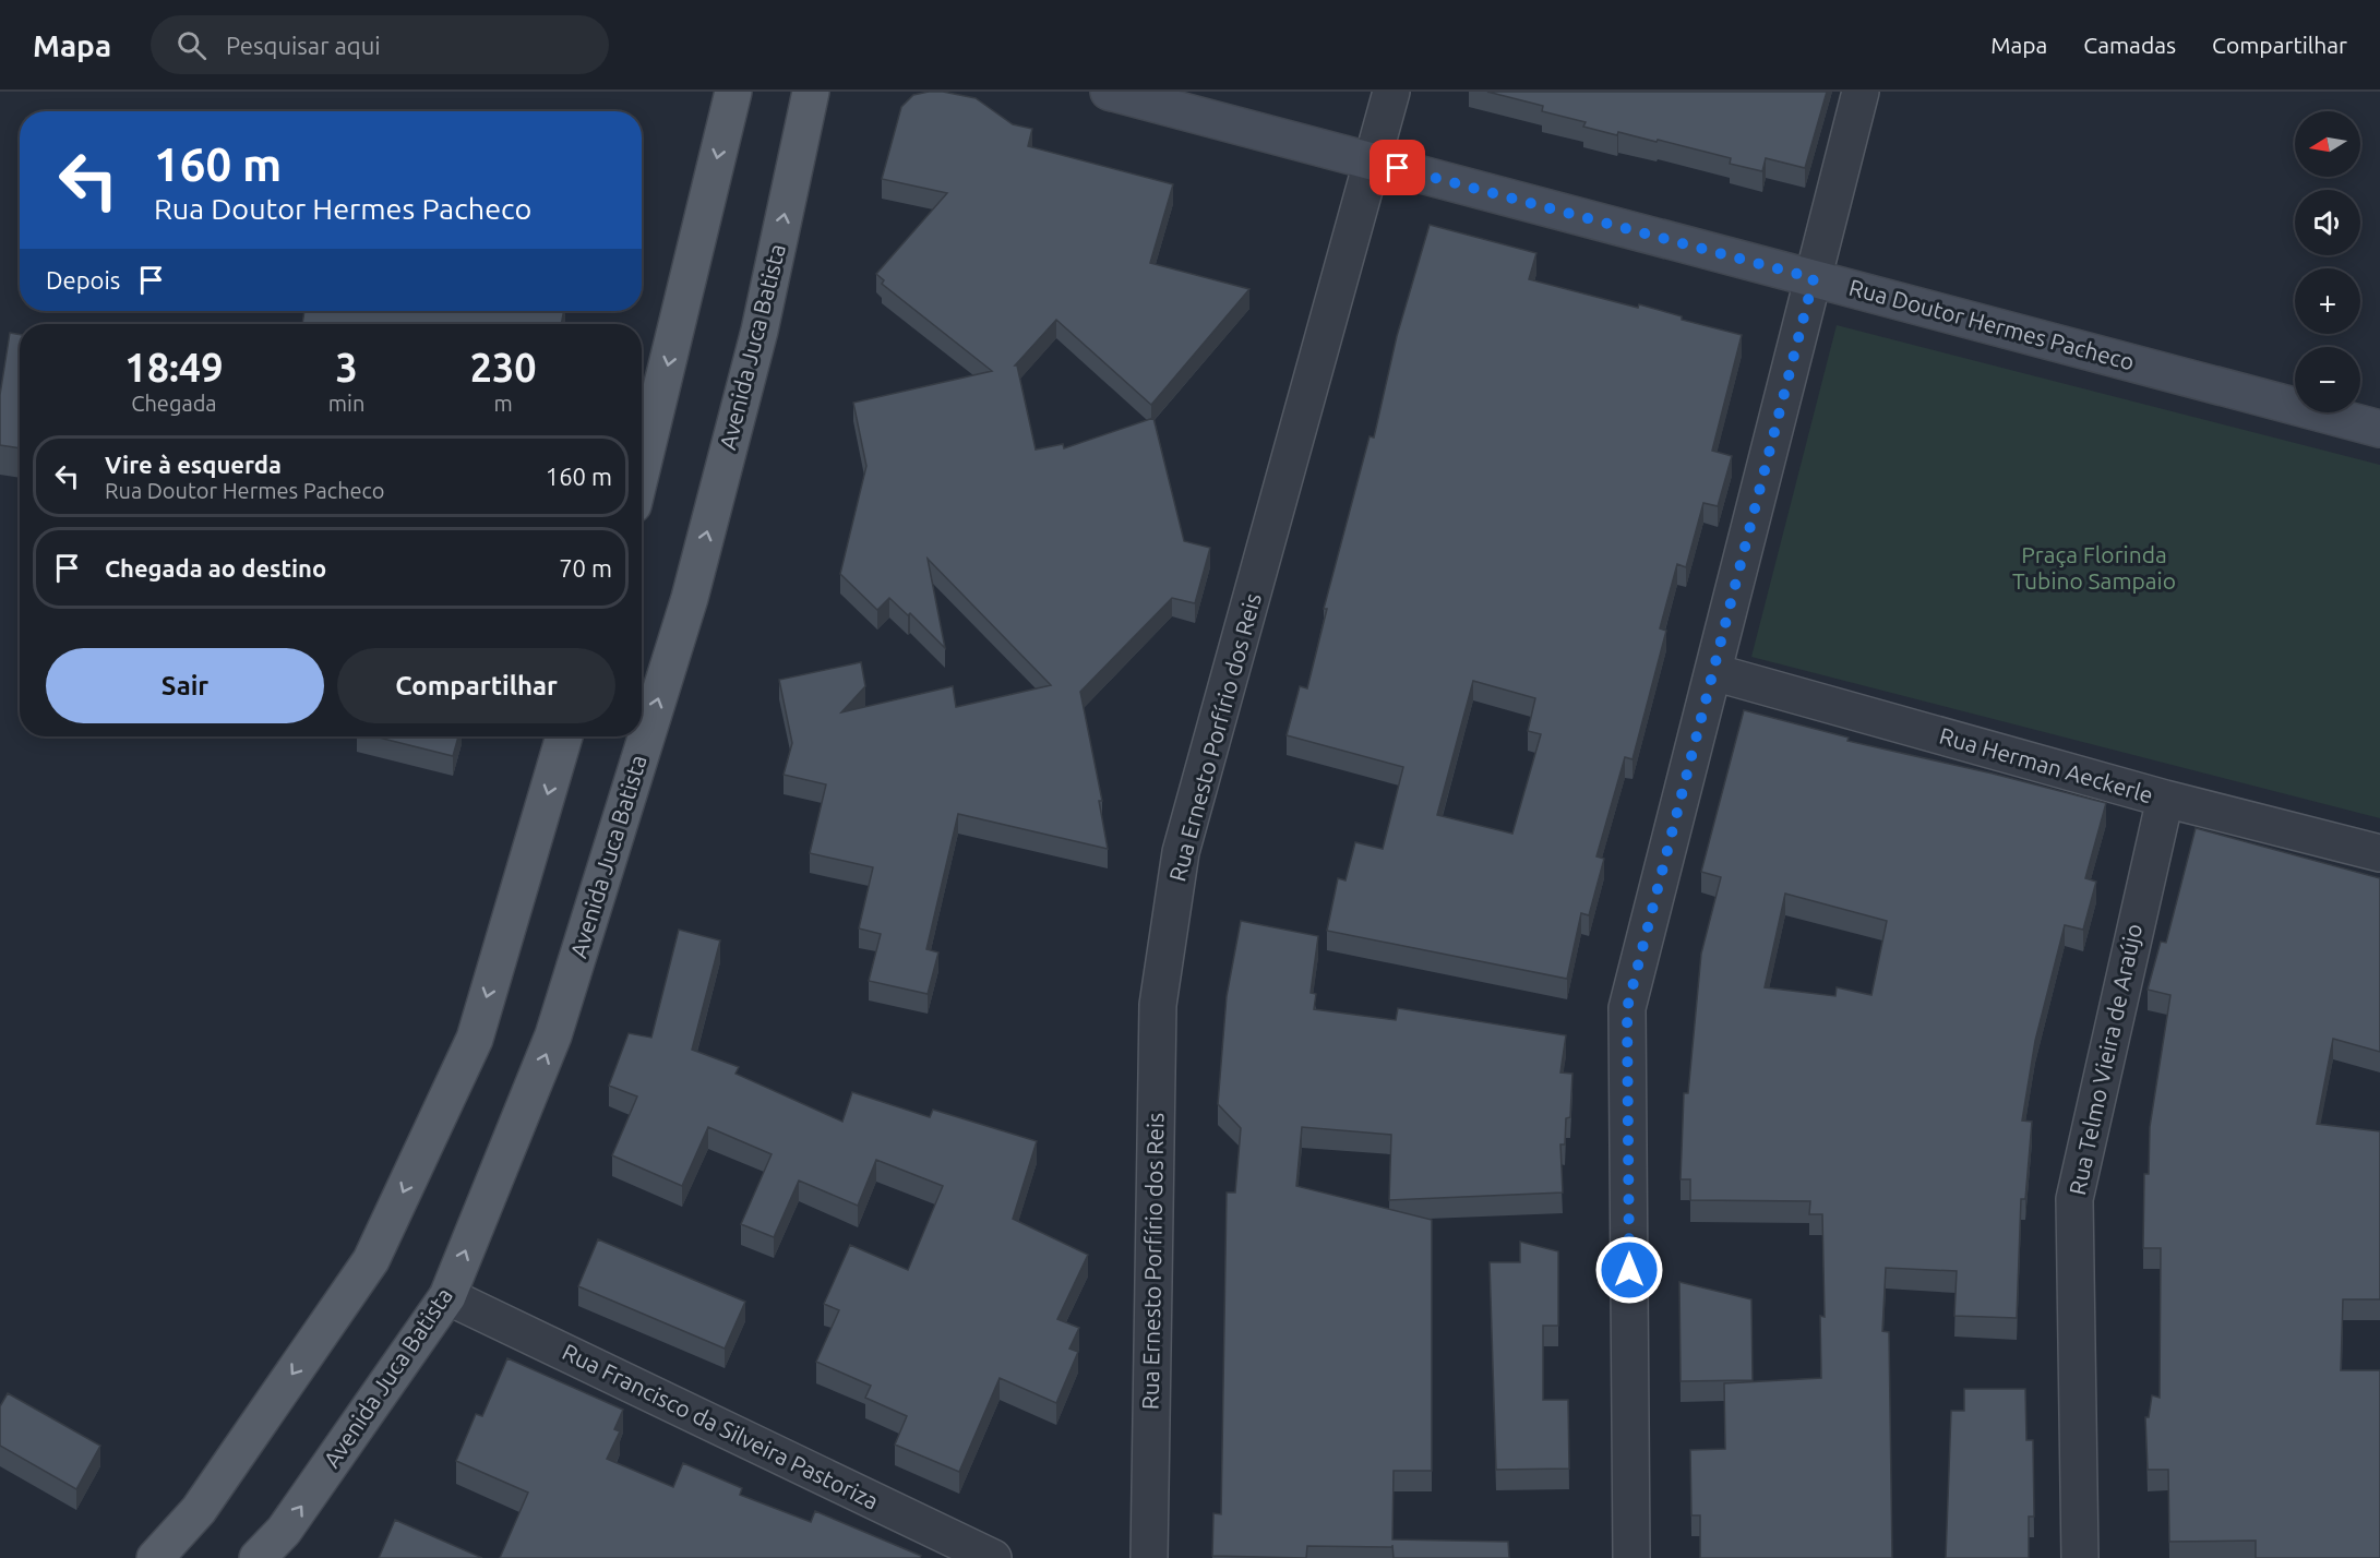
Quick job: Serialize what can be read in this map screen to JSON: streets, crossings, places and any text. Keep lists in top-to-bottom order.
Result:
{
  "streets": {
    "main road": ["Avenida Juca Batista"],
    "street": [
      "Rua Doutor Hermes Pacheco",
      "Rua Ernesto Porfírio dos Reis",
      "Rua Herman Aeckerle",
      "Rua Telmo Vieira de Araújo",
      "Rua Francisco da Silveira Pastoriza"
    ]
  },
  "crossings": [
    ["Rua Doutor Hermes Pacheco", "Rua Ernesto Porfírio dos Reis"],
    ["Avenida Juca Batista", "Rua Francisco da Silveira Pastoriza"],
    ["Rua Herman Aeckerle", "Rua Telmo Vieira de Araújo"]
  ],
  "parks": ["Praça Florinda Tubino Sampaio"],
  "north": "left",
  "page": {
    "header": "Mapa",
    "search": "Pesquisar aqui",
    "nav": ["Mapa", "Camadas", "Compartilhar"],
    "map_buttons": ["+", "−"],
    "turn": ["160 m", "Rua Doutor Hermes Pacheco"],
    "then": "Depois",
    "eta": [
      "18:49",
      "Chegada",
      "3",
      "min",
      "230",
      "m"
    ],
    "list": [
      {
        "name": "Vire à esquerda",
        "note": "Rua Doutor Hermes Pacheco",
        "value": "160 m"
      },
      {
        "name": "Chegada ao destino",
        "value": "70 m"
      }
    ],
    "buttons": ["Sair", "Compartilhar"]
  }
}
